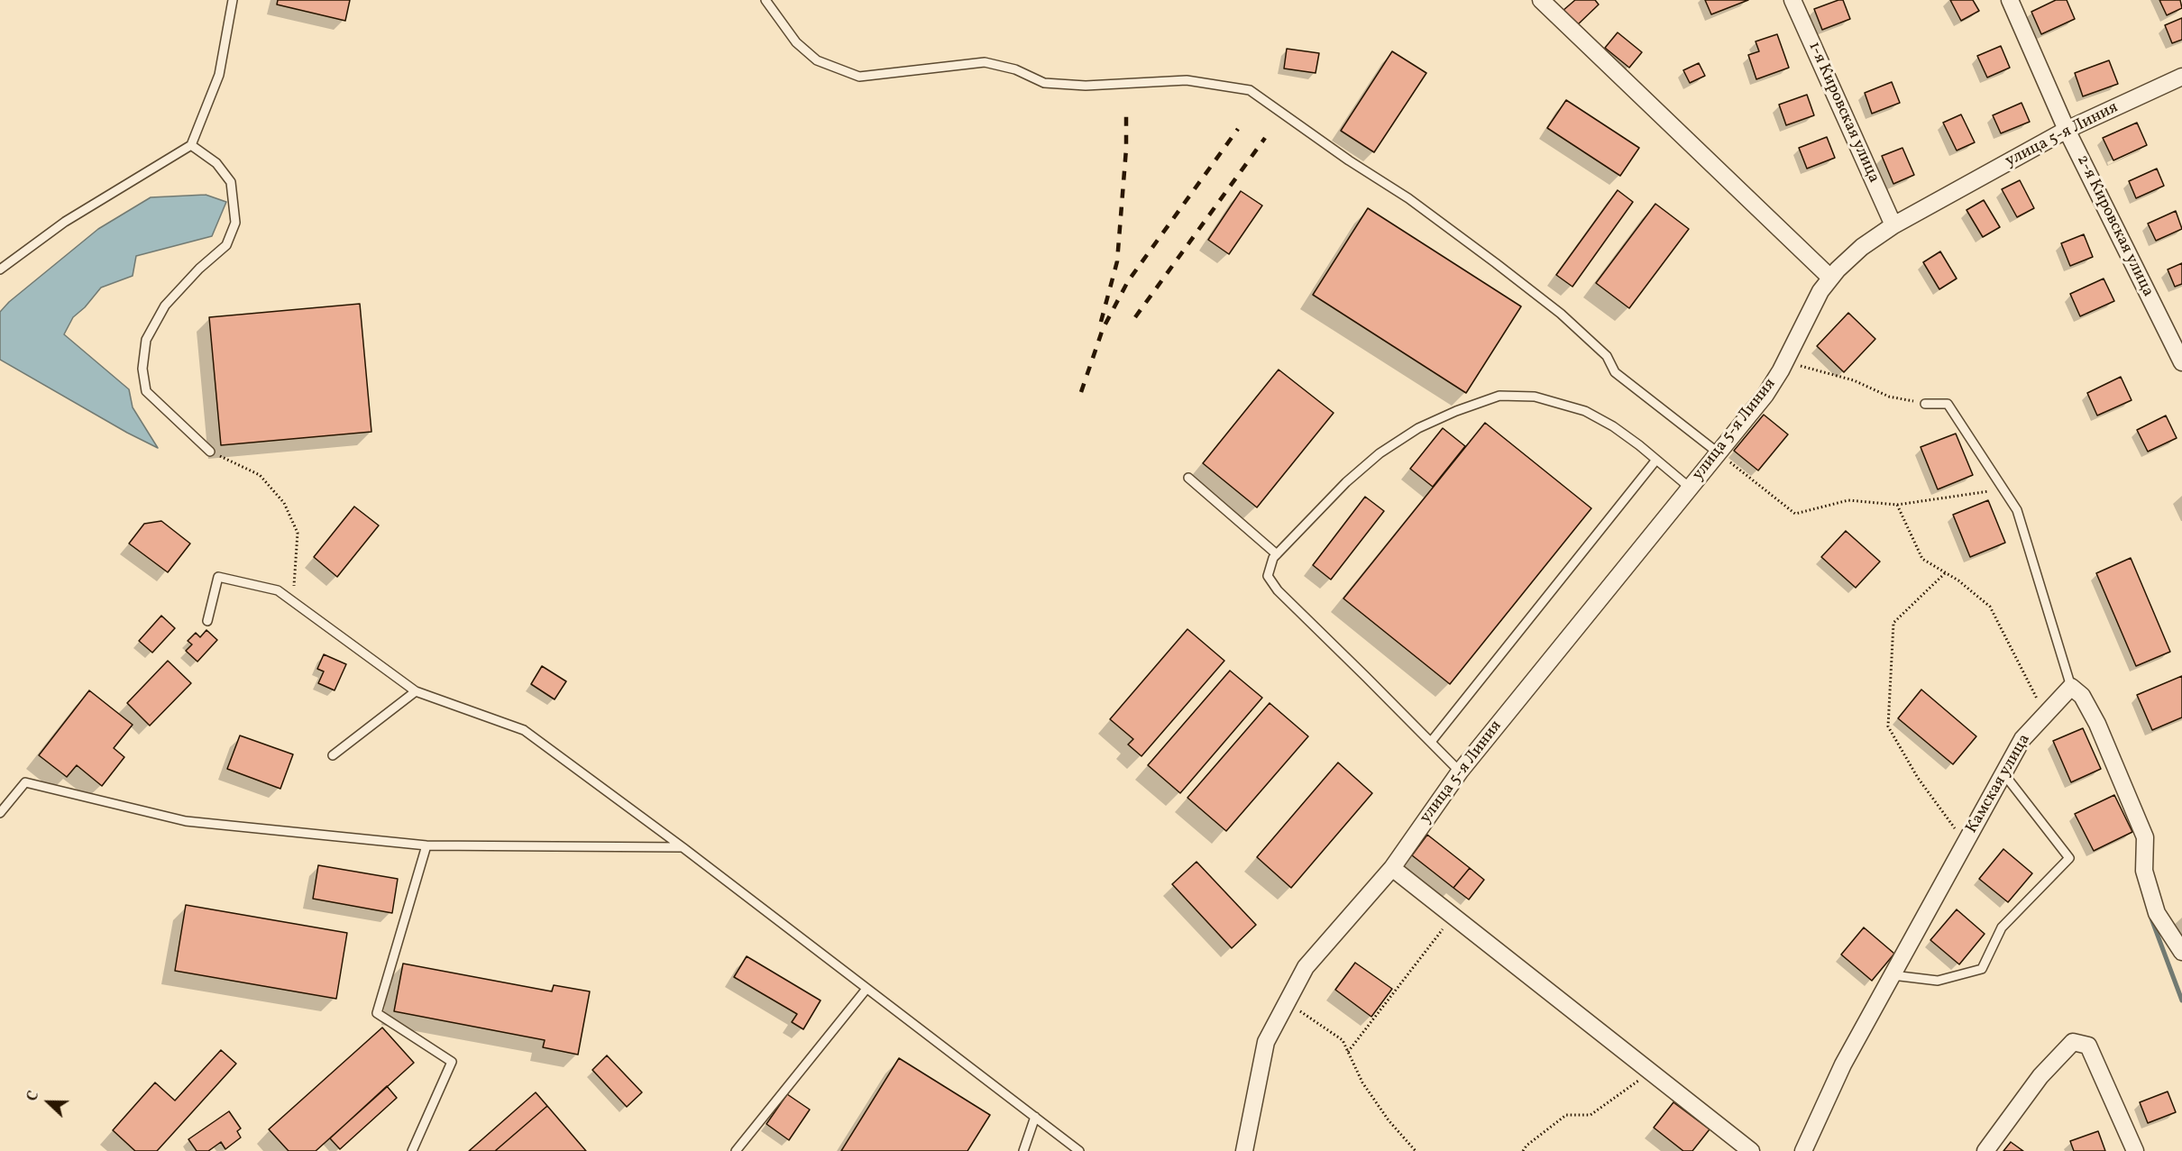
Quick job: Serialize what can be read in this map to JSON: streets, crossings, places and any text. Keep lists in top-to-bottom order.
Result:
{
  "streets": {
    "street": [
      "1-я Кировская улица",
      "улица 5-я Линия",
      "2-я Кировская улица",
      "Камская улица"
    ]
  },
  "crossings": [
    ["1-я Кировская улица", "улица 5-я Линия"],
    ["улица 5-я Линия", "2-я Кировская улица"]
  ],
  "north": "left"
}
